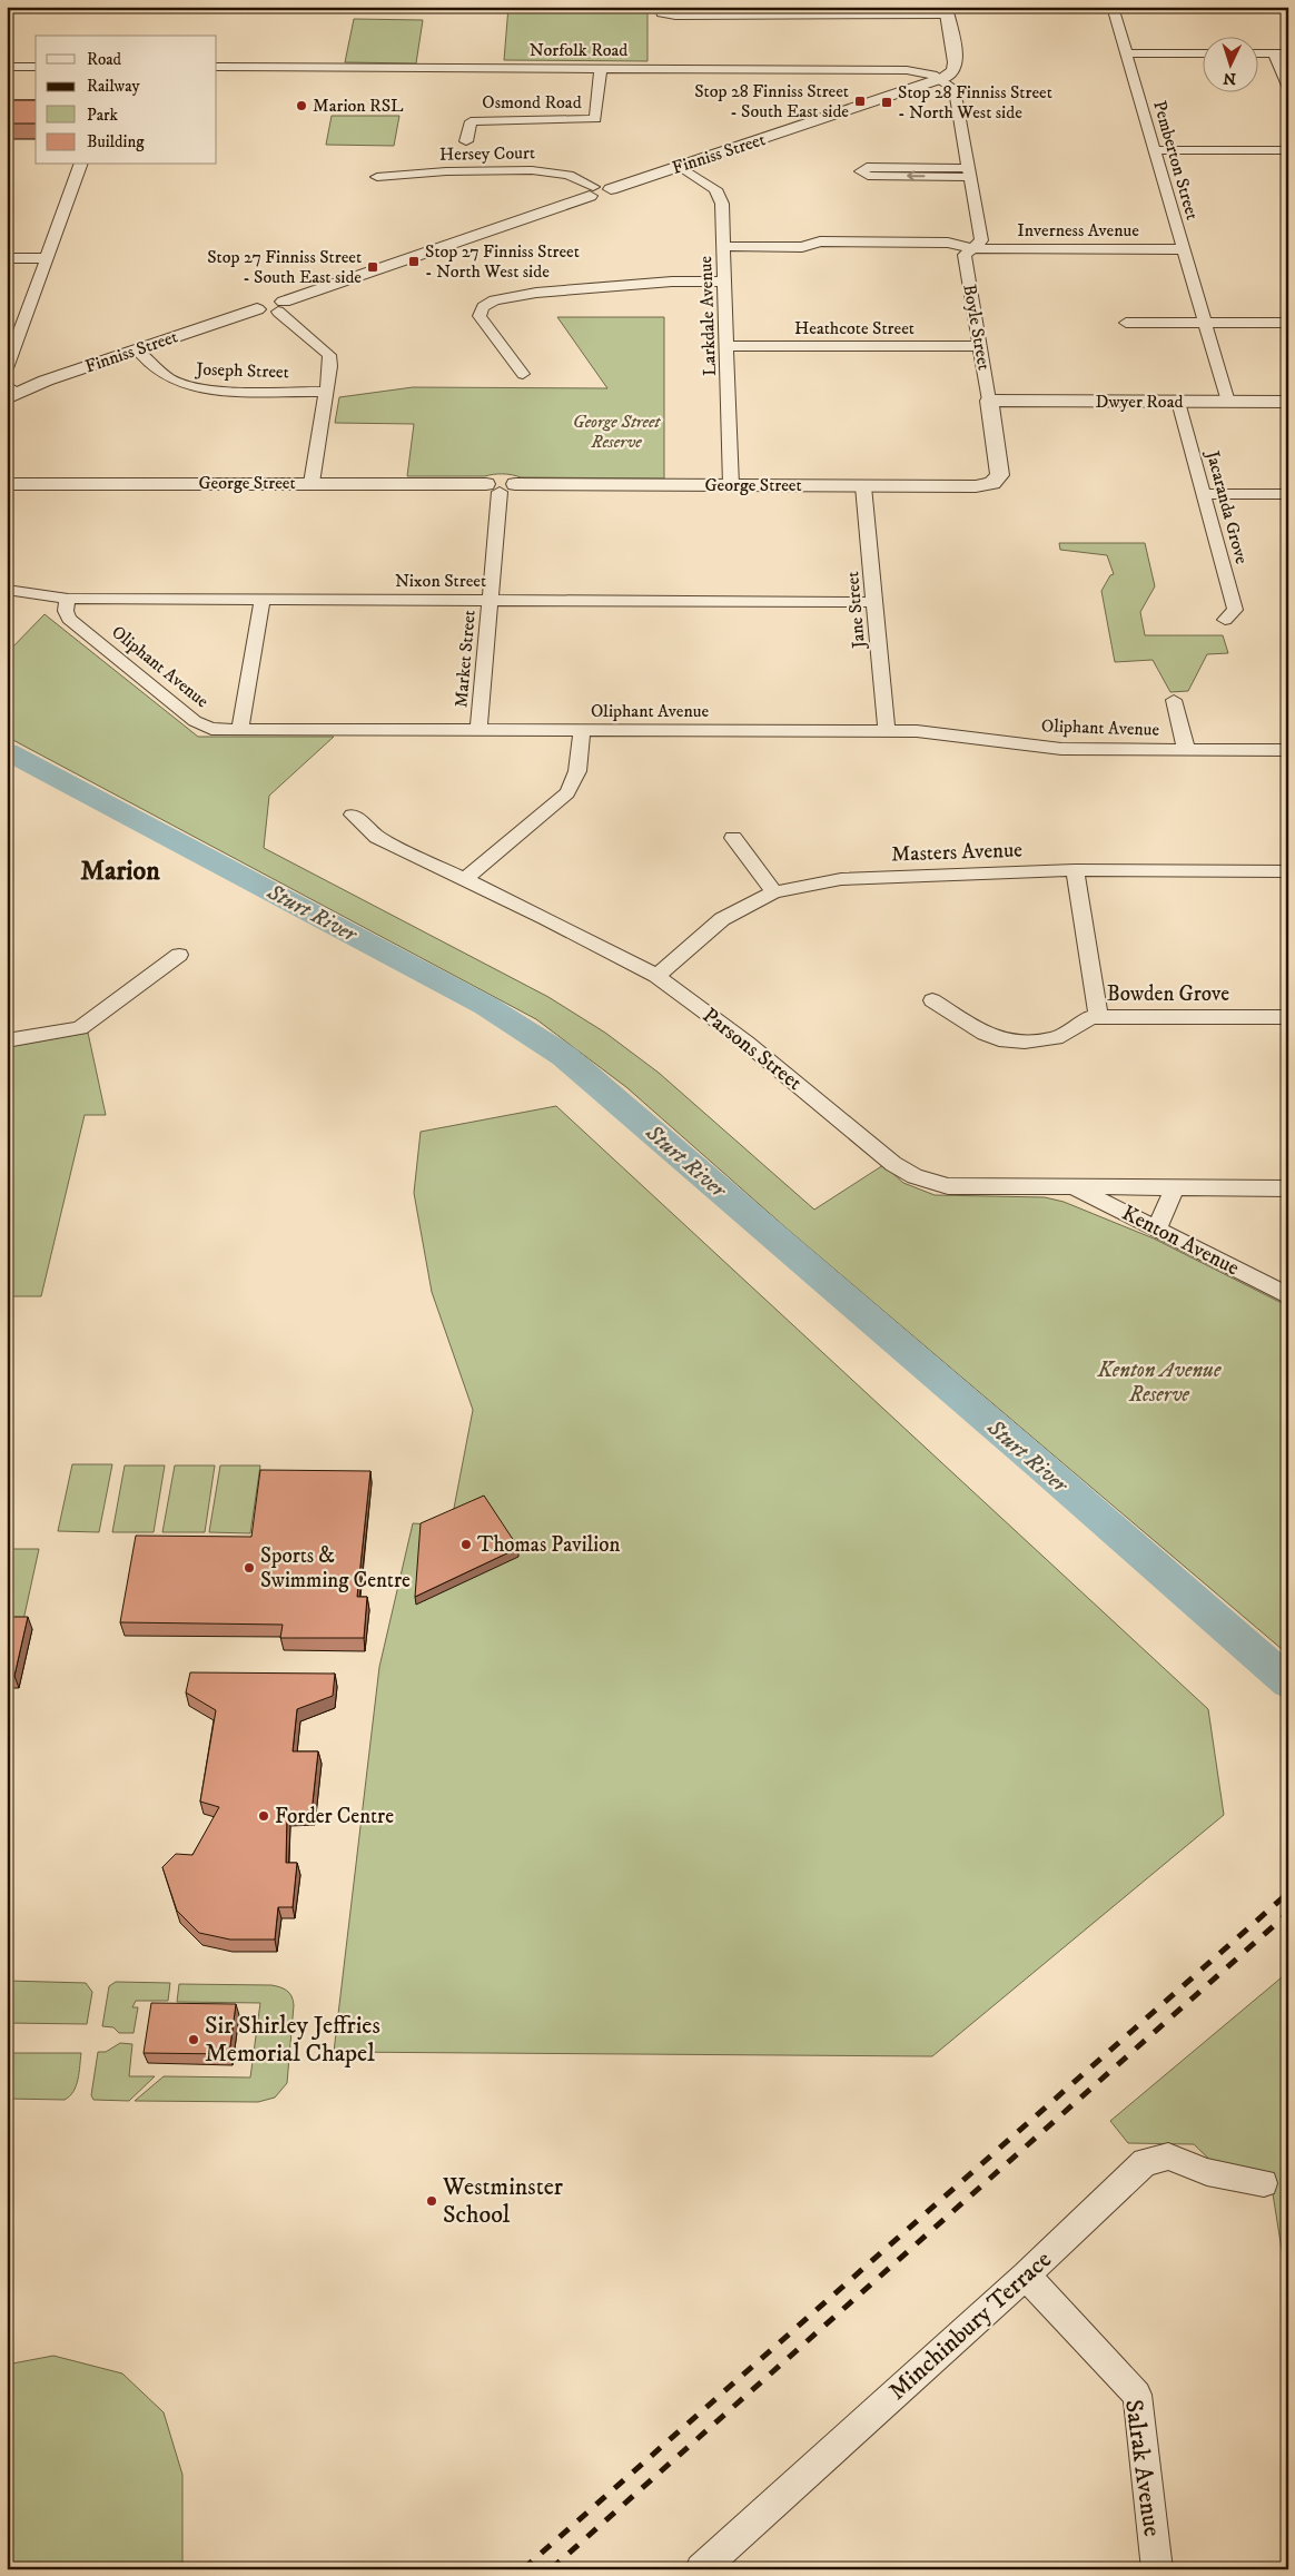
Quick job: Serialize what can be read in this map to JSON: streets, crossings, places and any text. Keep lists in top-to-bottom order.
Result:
{
  "streets": {
    "street": [
      "Norfolk Road",
      "Osmond Road",
      "Hersey Court",
      "Finniss Street",
      "Pemberton Street",
      "Inverness Avenue",
      "Larkdale Avenue",
      "Boyle Street",
      "Heathcote Street",
      "Joseph Street",
      "Dwyer Road",
      "George Street",
      "Jacaranda Grove",
      "Nixon Street",
      "Jane Street",
      "Market Street",
      "Oliphant Avenue",
      "Masters Avenue",
      "Bowden Grove",
      "Parsons Street",
      "Kenton Avenue",
      "Minchinbury Terrace",
      "Salrak Avenue"
    ]
  },
  "crossings": [
    ["Norfolk Road", "Osmond Road"],
    ["Norfolk Road", "Finniss Street"],
    ["Norfolk Road", "Boyle Street"],
    ["Hersey Court", "Finniss Street"],
    ["Finniss Street", "Larkdale Avenue"],
    ["Finniss Street", "Boyle Street"],
    ["Finniss Street", "Joseph Street"],
    ["Pemberton Street", "Inverness Avenue"],
    ["Pemberton Street", "Dwyer Road"],
    ["Inverness Avenue", "Larkdale Avenue"],
    ["Inverness Avenue", "Boyle Street"],
    ["Larkdale Avenue", "Heathcote Street"],
    ["Larkdale Avenue", "George Street"],
    ["Boyle Street", "Heathcote Street"],
    ["Boyle Street", "Dwyer Road"],
    ["Boyle Street", "George Street"],
    ["Dwyer Road", "Jacaranda Grove"],
    ["George Street", "Jane Street"],
    ["George Street", "Market Street"],
    ["Nixon Street", "Jane Street"],
    ["Nixon Street", "Market Street"],
    ["Nixon Street", "Oliphant Avenue"],
    ["Jane Street", "Oliphant Avenue"],
    ["Market Street", "Oliphant Avenue"],
    ["Masters Avenue", "Parsons Street"],
    ["Parsons Street", "Kenton Avenue"],
    ["Minchinbury Terrace", "Salrak Avenue"]
  ],
  "districts": ["Marion"],
  "water": ["Sturt River"],
  "parks": ["George Street Reserve", "Kenton Avenue Reserve"],
  "places": {
    "transit": [
      "Stop 28 Finniss Street - South East side",
      "Stop 28 Finniss Street - North West side",
      "Stop 27 Finniss Street - North West side",
      "Stop 27 Finniss Street - South East side"
    ],
    "other": [
      "Marion RSL",
      "Thomas Pavilion",
      "Sports & Swimming Centre",
      "Forder Centre",
      "Sir Shirley Jeffries Memorial Chapel",
      "Westminster School"
    ]
  },
  "legend": [
    "Road",
    "Railway",
    "Park",
    "Building"
  ],
  "north": "bottom"
}
